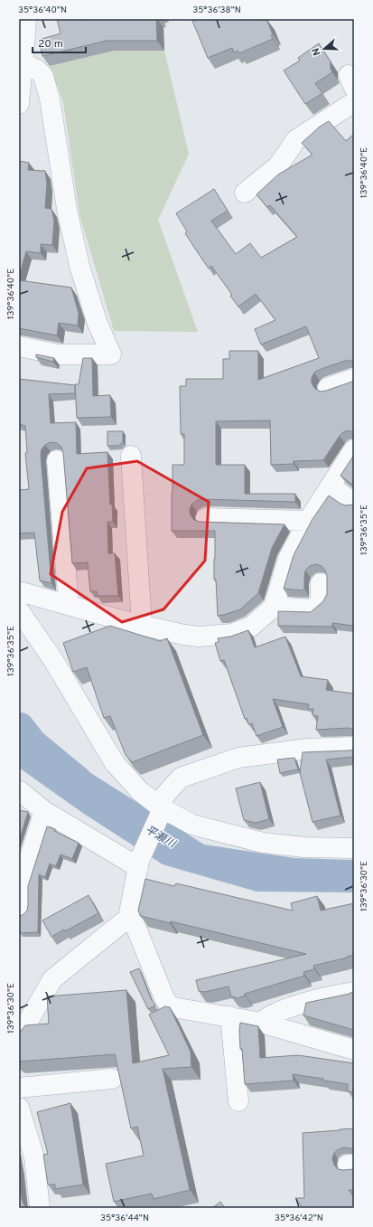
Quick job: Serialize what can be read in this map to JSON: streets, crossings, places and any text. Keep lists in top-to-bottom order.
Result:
{
  "water": ["平瀬川"],
  "scale_bar": "20 m",
  "north": "left",
  "coordinates": [
    "35°36'40\"N",
    "35°36'38\"N",
    "139°36'40\"E",
    "139°36'35\"E",
    "139°36'30\"E",
    "35°36'44\"N",
    "35°36'42\"N"
  ]
}
